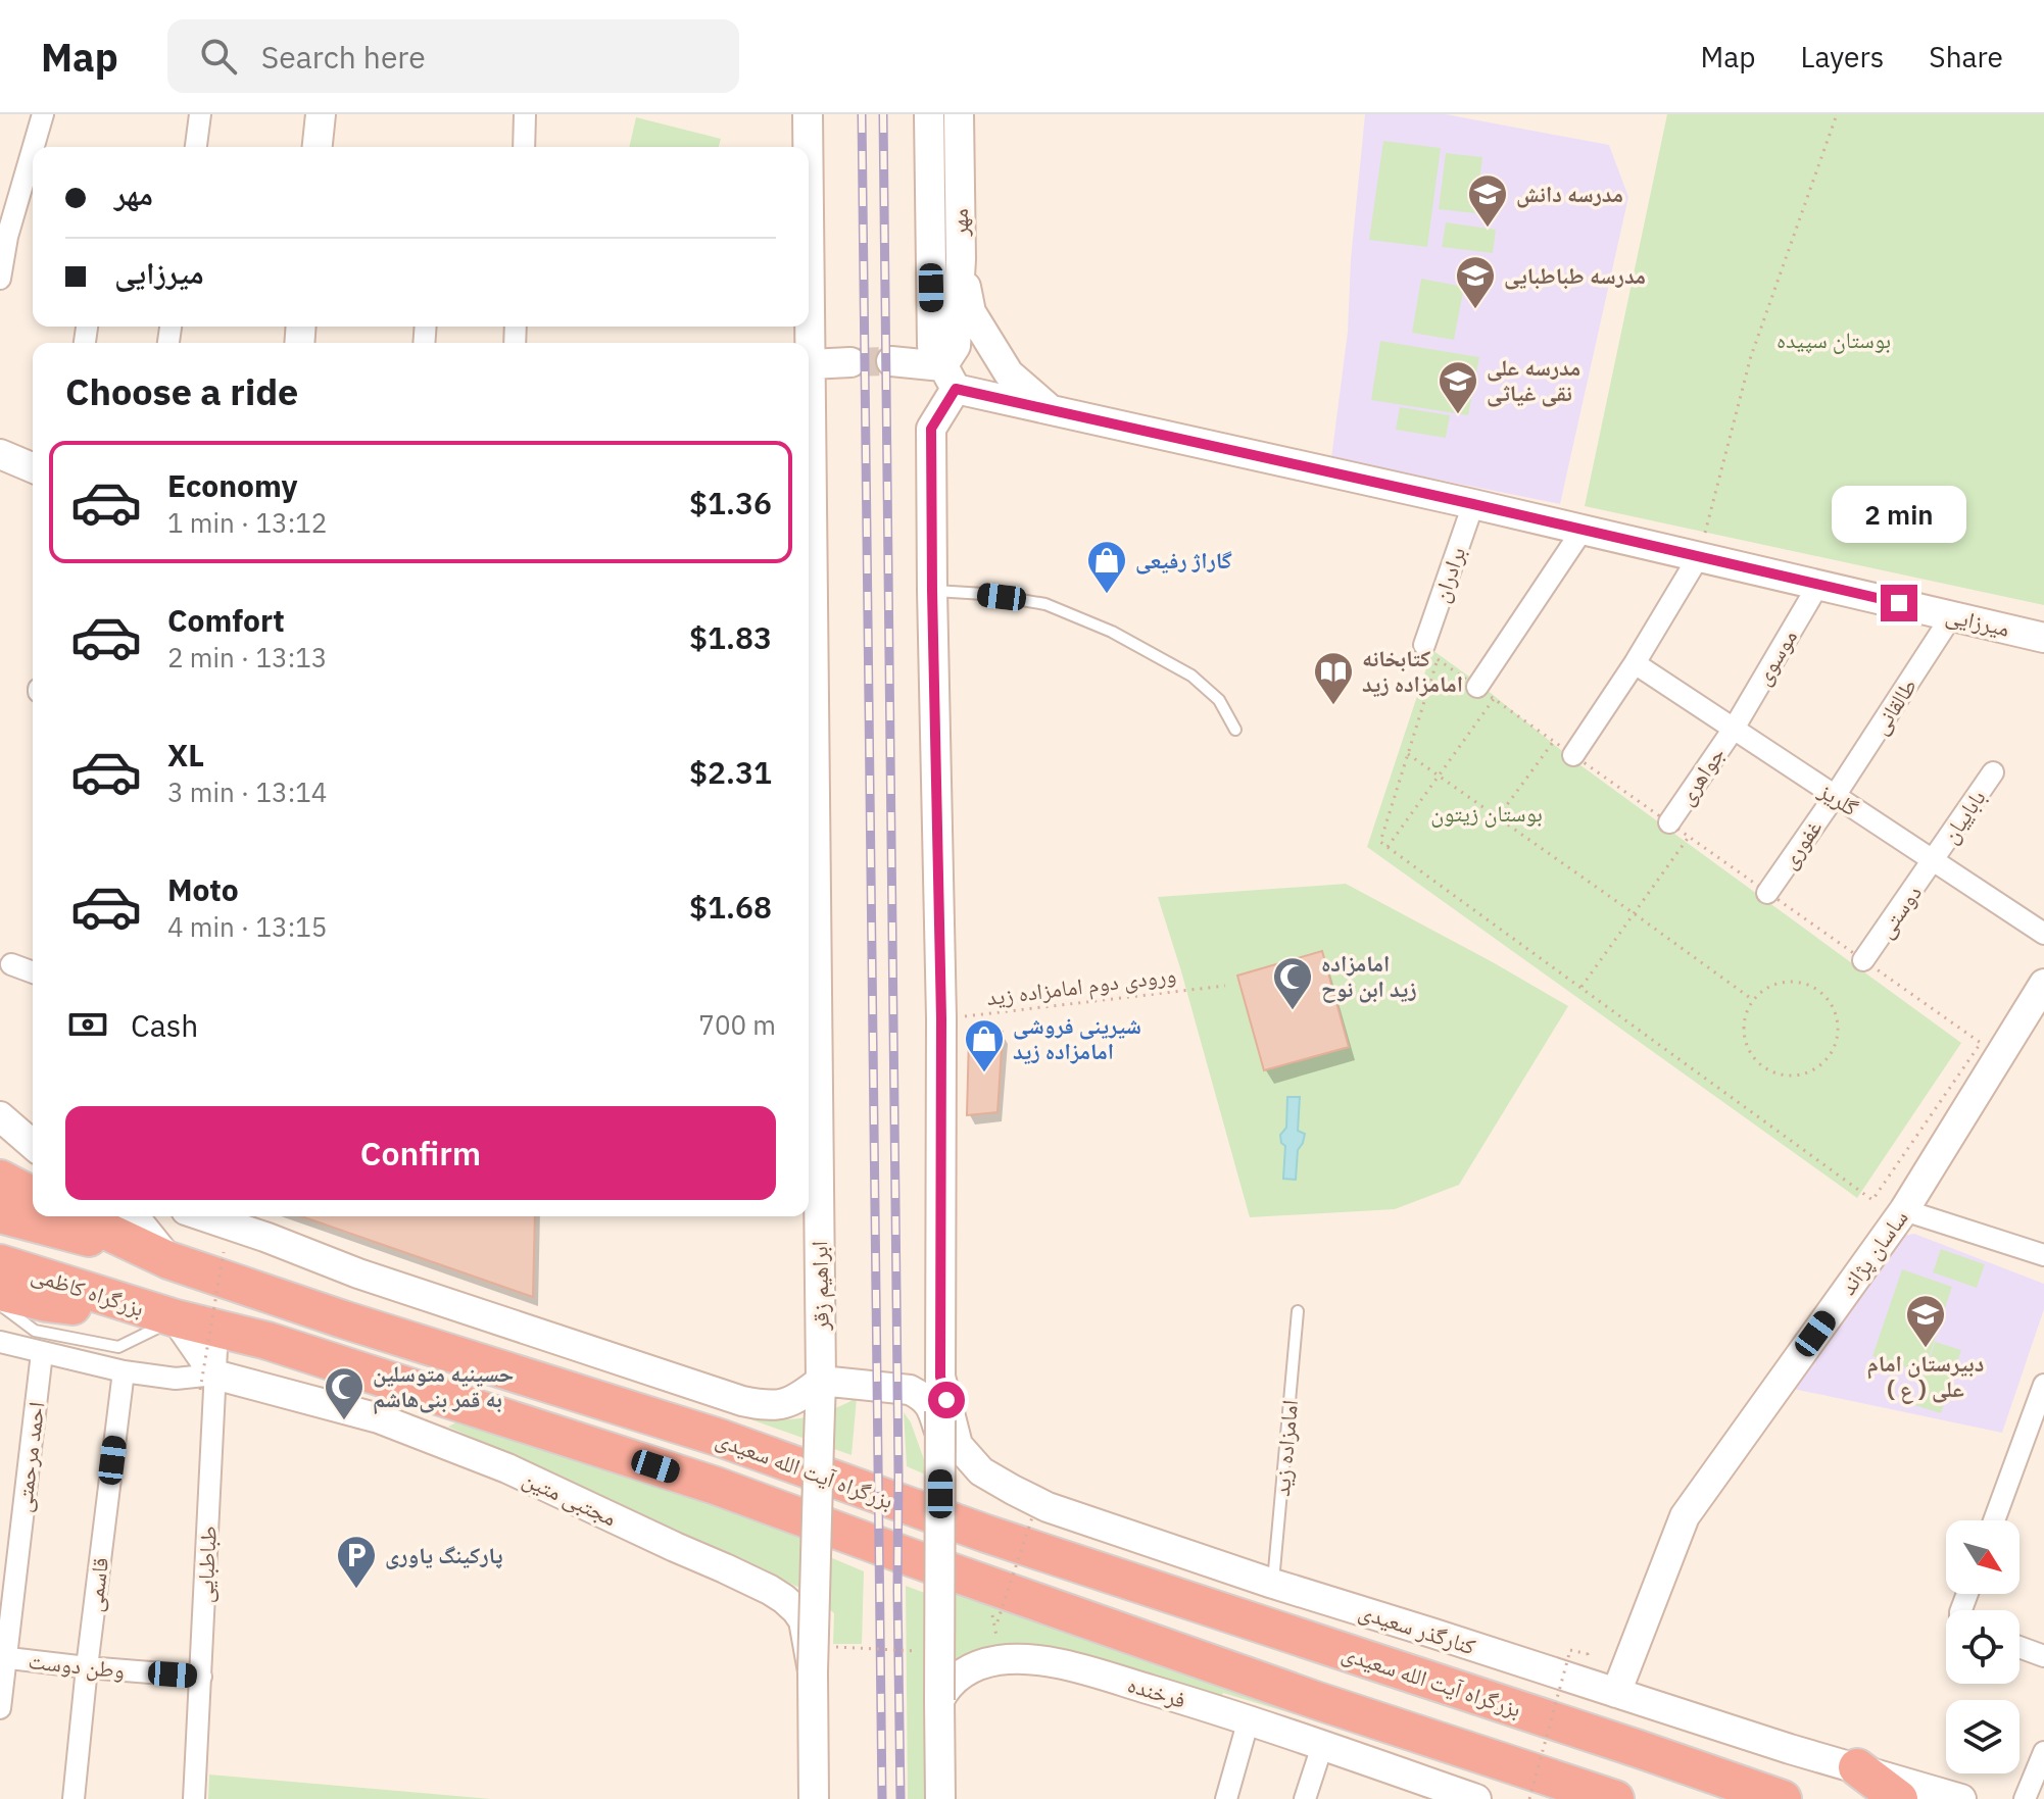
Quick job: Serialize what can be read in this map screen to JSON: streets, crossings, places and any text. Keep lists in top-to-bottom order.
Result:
{
  "streets": {
    "highway": ["بزرگراه کاظمی", "بزرگراه آیت الله سعیدی"],
    "street": [
      "مهر",
      "برادران",
      "میرزایی",
      "موسوی",
      "طالقانی",
      "جواهری",
      "گلریز",
      "باباییان",
      "غفوری",
      "دوستی",
      "ساسان پژاند",
      "ابراهیم زقر",
      "احمد مرحمتی",
      "مجتبی متین",
      "طباطبایی",
      "قاسمی",
      "کنارگذر سعیدی",
      "وطن دوست",
      "فرخنده"
    ],
    "lane": ["امامزاده زید"],
    "path": ["ورودی دوم امامزاده زید"]
  },
  "crossings": [
    ["مهر", "میرزایی"],
    ["مهر", "ورودی دوم امامزاده زید"],
    ["مهر", "کنارگذر سعیدی"],
    ["برادران", "میرزایی"],
    ["میرزایی", "موسوی"],
    ["میرزایی", "طالقانی"],
    ["موسوی", "جواهری"],
    ["موسوی", "گلریز"],
    ["طالقانی", "گلریز"],
    ["طالقانی", "غفوری"],
    ["جواهری", "گلریز"],
    ["گلریز", "باباییان"],
    ["گلریز", "غفوری"],
    ["گلریز", "دوستی"],
    ["باباییان", "دوستی"],
    ["ساسان پژاند", "کنارگذر سعیدی"],
    ["ابراهیم زقر", "مجتبی متین"],
    ["بزرگراه کاظمی", "بزرگراه آیت الله سعیدی"],
    ["امامزاده زید", "کنارگذر سعیدی"],
    ["احمد مرحمتی", "وطن دوست"],
    ["بزرگراه آیت الله سعیدی", "طباطبایی"],
    ["مجتبی متین", "طباطبایی"],
    ["طباطبایی", "وطن دوست"],
    ["قاسمی", "وطن دوست"]
  ],
  "parks": ["بوستان سپیده", "بوستان زیتون"],
  "places": {
    "school or university": [
      "مدرسه دانش",
      "مدرسه طباطبایی",
      "مدرسه علی نقی غیاثی",
      "دبیرستان امام علی ( ع )"
    ],
    "shop": ["گاراژ رفیعی", "شیرینی فروشی امامزاده زید"],
    "library": ["کتابخانه امامزاده زید"],
    "mosque": ["امامزاده زید ابن نوح", "حسینیه متوسلین به قمر بنی‌هاشم"],
    "parking": ["پارکینگ یاوری"]
  },
  "north": "bottom right",
  "page": {
    "header": "Map",
    "search": "Search here",
    "nav": ["Map", "Layers", "Share"],
    "banner": ["مهر", "میرزایی"],
    "heading": "Choose a ride",
    "list": [
      {
        "name": "Economy",
        "note": "1 min · 13:12",
        "value": "$1.36"
      },
      {
        "name": "Comfort",
        "note": "2 min · 13:13",
        "value": "$1.83"
      },
      {
        "name": "XL",
        "note": "3 min · 13:14",
        "value": "$2.31"
      },
      {
        "name": "Moto",
        "note": "4 min · 13:15",
        "value": "$1.68"
      }
    ],
    "bubble": "2 min",
    "pay": ["Cash", "700 m"],
    "buttons": "Confirm"
  }
}
